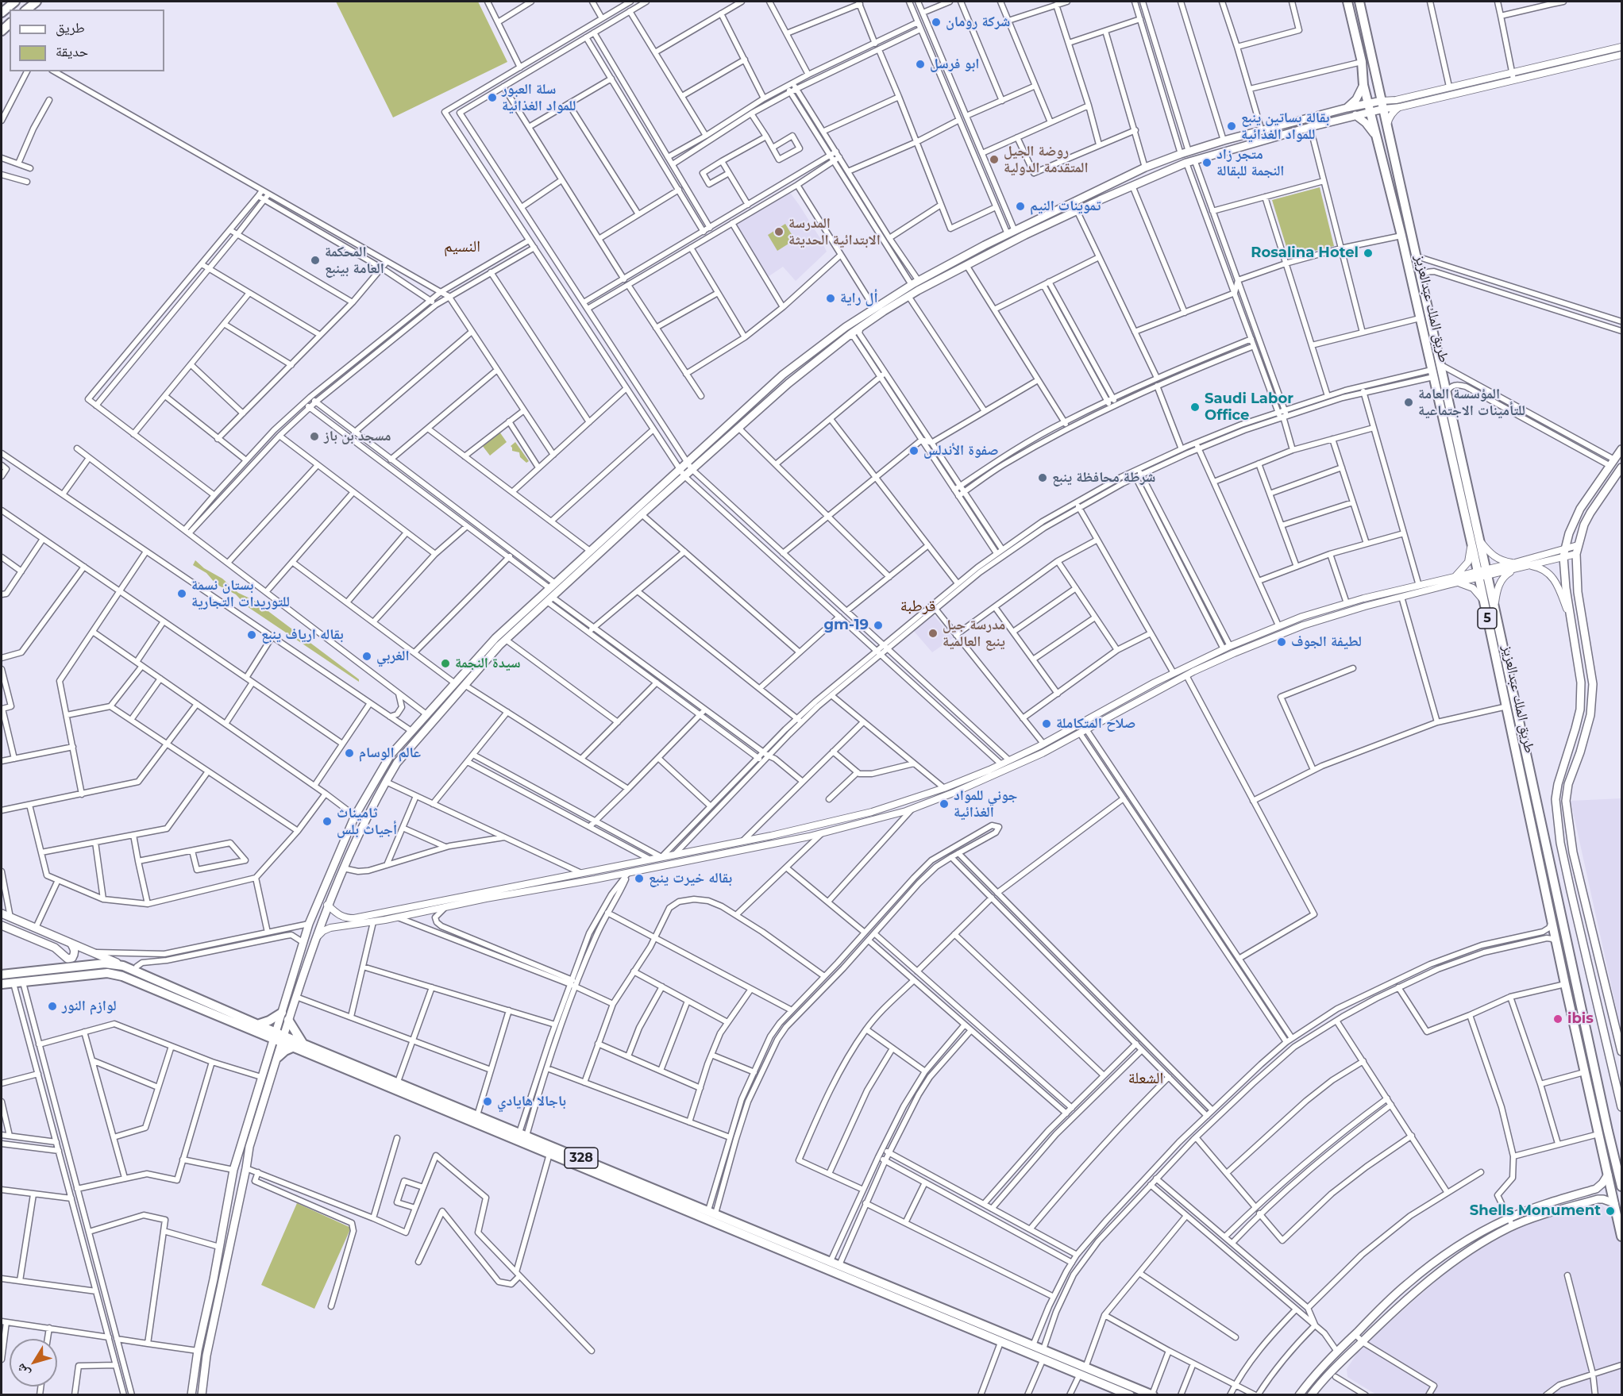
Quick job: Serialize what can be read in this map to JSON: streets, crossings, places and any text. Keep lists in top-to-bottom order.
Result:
{
  "streets": {
    "main road": ["طريق الملك عبدالعزيز", "5", "328"]
  },
  "districts": ["النسيم", "قرطبة", "الشعلة"],
  "places": [
    "شركة رومان",
    "ابو فرسل",
    "سلة العبور للمواد الغذائية",
    "بقالة بساتين ينبع للمواد الغذائية",
    "روضة الجيل المتقدمة الدولية",
    "متجر زاد النجمة للبقالة",
    "تموينات النيم",
    "المدرسة الابتدائية الحديثة",
    "Rosalina Hotel",
    "المحكمة العامة بينبع",
    "أل راية",
    "المؤسسة العامة للتأمينات الاجتماعية",
    "Saudi Labor Office",
    "مسجد بن باز",
    "صفوة الأندلس",
    "شرطة محافظة ينبع",
    "بستان نسمة للتوريدات التجارية",
    "gm-19",
    "مدرسة جيل ينبع العالمية",
    "بقاله ارياف ينبع",
    "لطيفة الجوف",
    "الغربي",
    "سيدة النجمة",
    "صلاح المتكاملة",
    "عالم الوسام",
    "جوني للمواد الغذائية",
    "ثاميناث أجياث بلس",
    "بقاله خيرت ينبع",
    "لوازم النور",
    "ibis",
    "باجالا هايادي",
    "Shells Monument"
  ],
  "legend": ["طريق", "حديقة"],
  "north": "bottom left"
}
